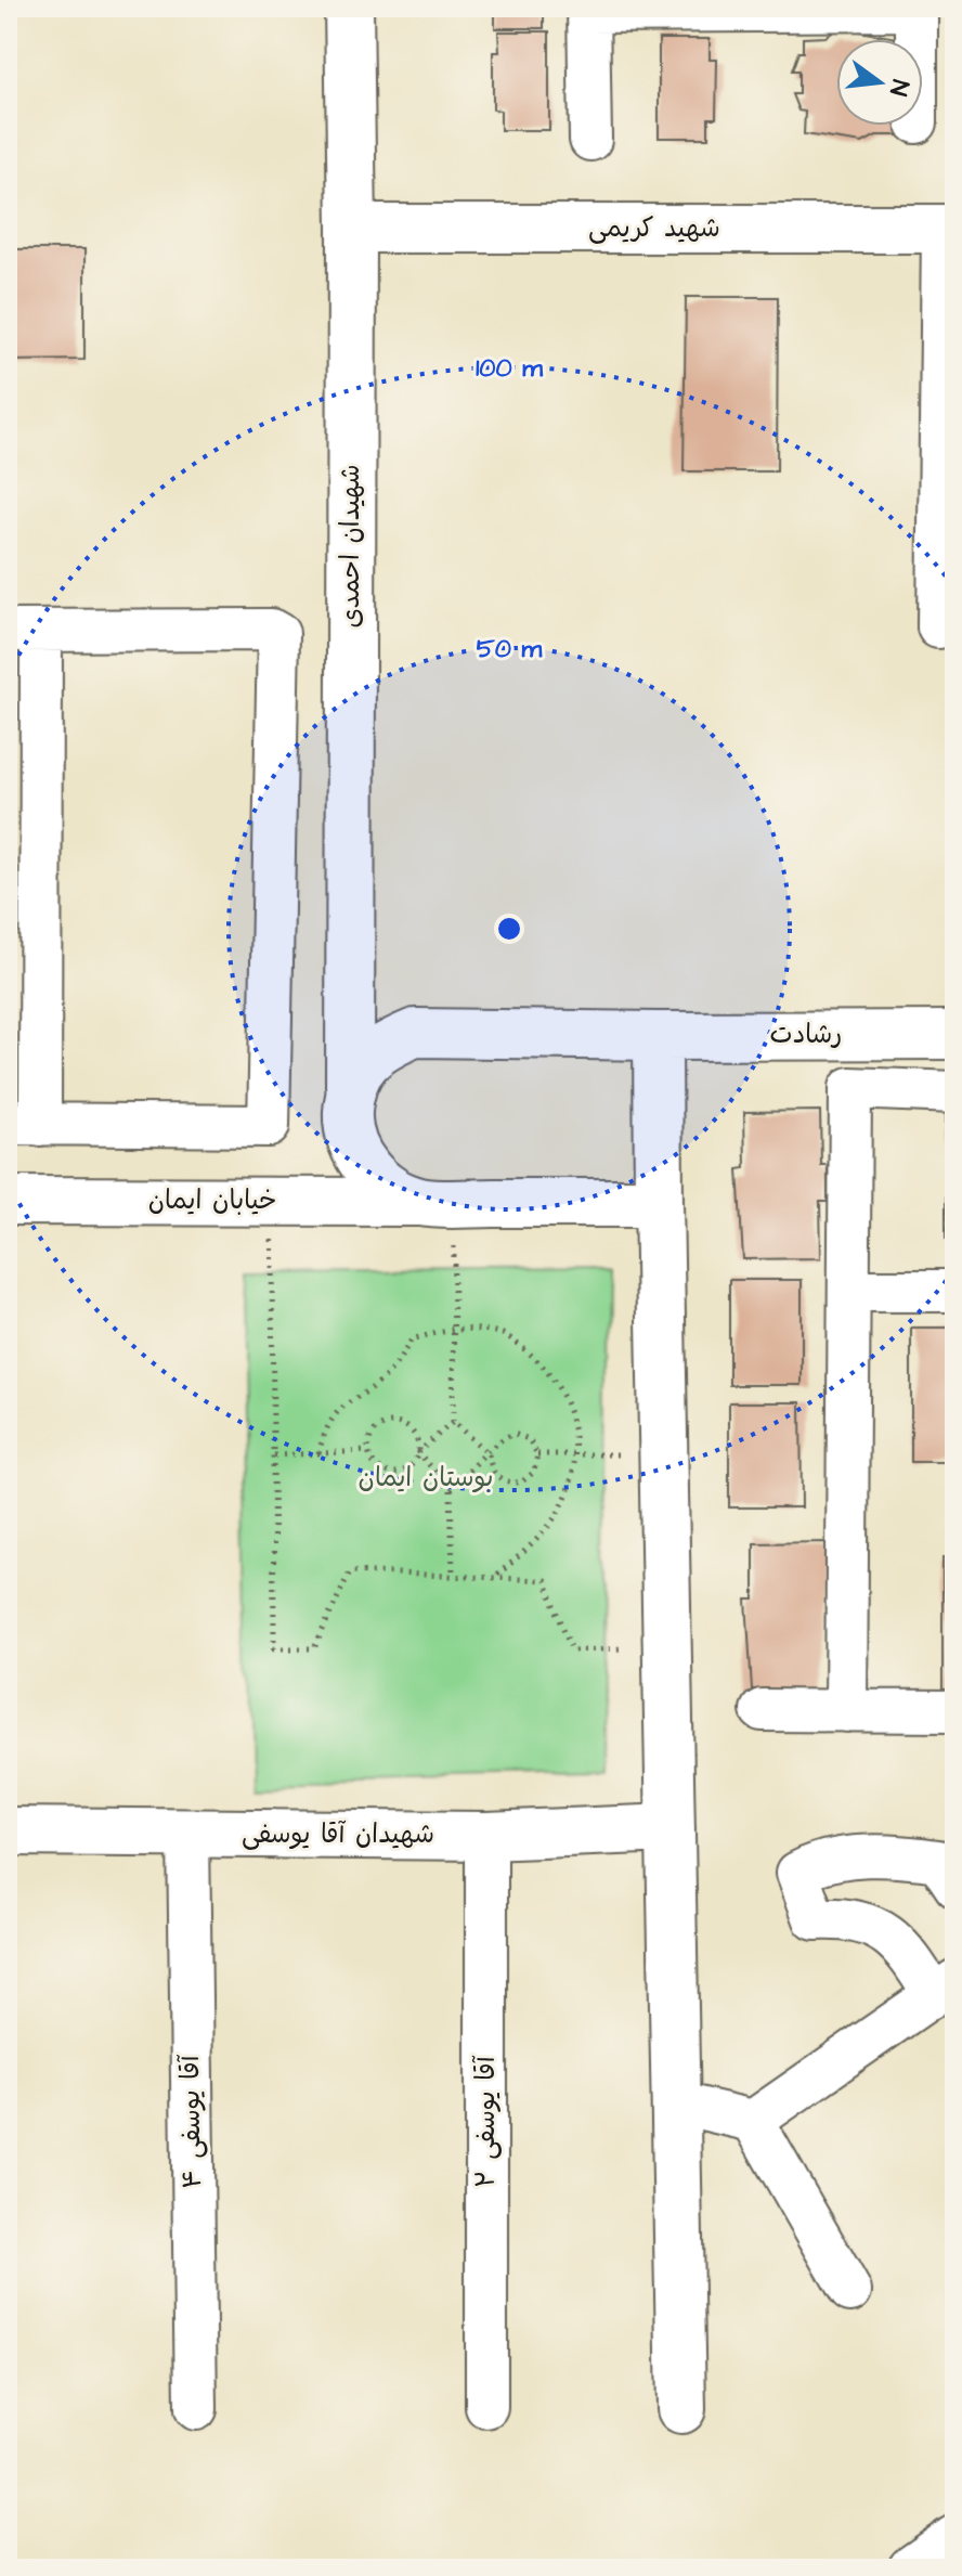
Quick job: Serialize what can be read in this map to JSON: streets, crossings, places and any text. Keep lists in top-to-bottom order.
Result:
{
  "streets": {
    "street": [
      "شهید کریمی",
      "شهیدان احمدی",
      "رشادت",
      "خیابان ایمان",
      "شهیدان آقا یوسفی",
      "آقا یوسفی ۴",
      "آقا یوسفی ۲"
    ]
  },
  "crossings": [
    ["شهید کریمی", "شهیدان احمدی"],
    ["شهیدان احمدی", "رشادت"],
    ["رشادت", "خیابان ایمان"],
    ["شهیدان آقا یوسفی", "آقا یوسفی ۴"],
    ["شهیدان آقا یوسفی", "آقا یوسفی ۲"]
  ],
  "parks": ["بوستان ایمان"],
  "north": "right",
  "rings": ["100 m", "50 m"]
}
